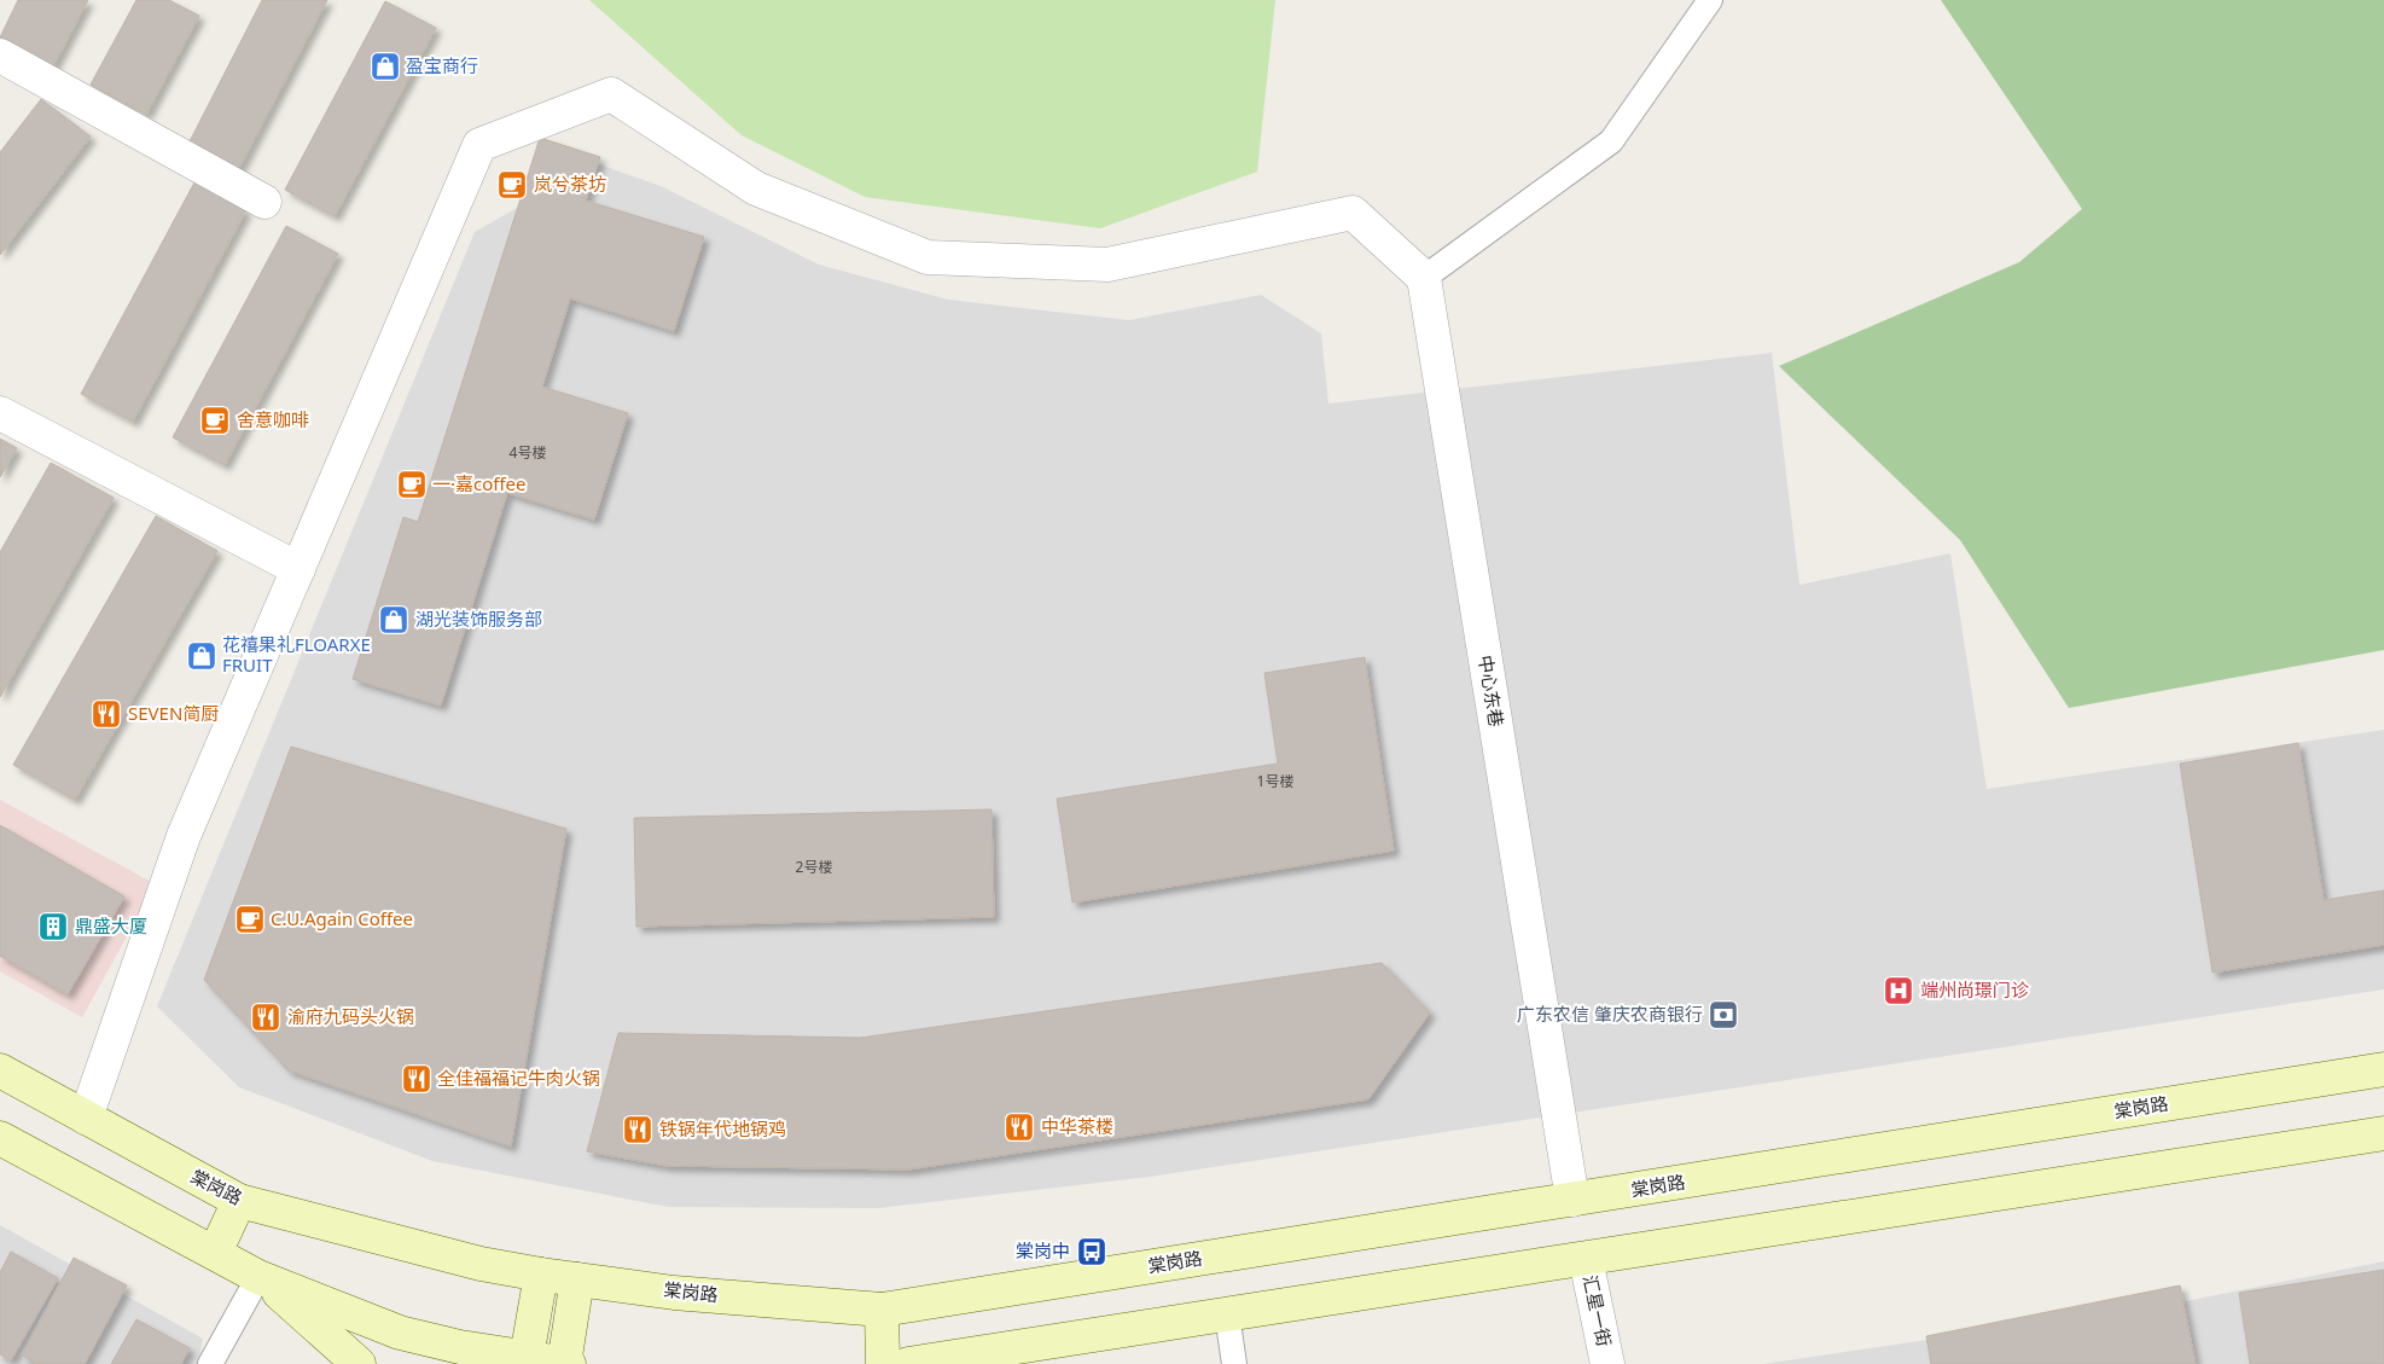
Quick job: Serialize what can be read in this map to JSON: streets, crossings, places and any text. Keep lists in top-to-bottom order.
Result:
{
  "streets": {
    "main road": ["棠岗路"],
    "street": ["中心东巷", "汇星一街"]
  },
  "crossings": [
    ["中心东巷", "棠岗路"]
  ],
  "places": {
    "shop": ["盈宝商行", "湖光装饰服务部", "花禧果礼FLOARXE FRUIT"],
    "cafe": [
      "岚兮茶坊",
      "舍意咖啡",
      "一·嘉coffee",
      "C.U.Again Coffee"
    ],
    "restaurant": [
      "SEVEN简厨",
      "渝府九码头火锅",
      "全佳福福记牛肉火锅",
      "中华茶楼",
      "铁锅年代地锅鸡"
    ],
    "building": ["鼎盛大厦"],
    "hospital": ["端州尚璟门诊"],
    "bank": ["广东农信 肇庆农商银行"],
    "bus stop": ["棠岗中"]
  },
  "house_numbers": ["4号楼", "1号楼", "2号楼"]
}
